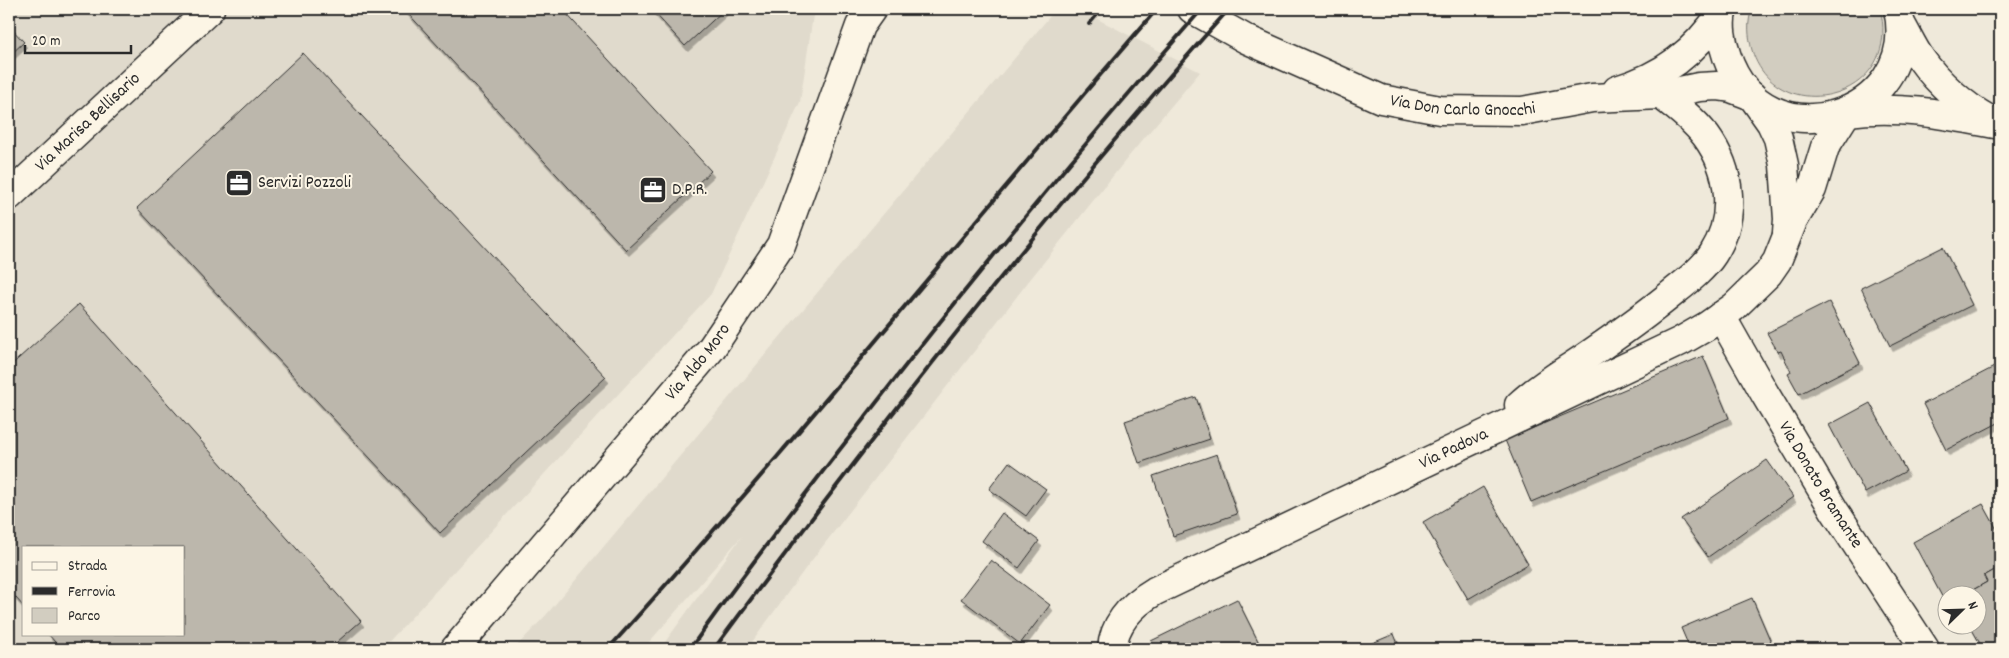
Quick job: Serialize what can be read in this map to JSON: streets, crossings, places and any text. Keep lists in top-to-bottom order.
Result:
{
  "streets": {
    "street": [
      "Via Don Carlo Gnocchi",
      "Via Marisa Bellisario",
      "Via Aldo Moro",
      "Via Padova",
      "Via Donato Bramante"
    ]
  },
  "crossings": [
    ["Via Padova", "Via Donato Bramante"]
  ],
  "places": {
    "office": ["Servizi Pozzoli", "D.P.R."]
  },
  "legend": ["Strada", "Ferrovia", "Parco"],
  "scale_bar": "20 m",
  "north": "top right"
}
